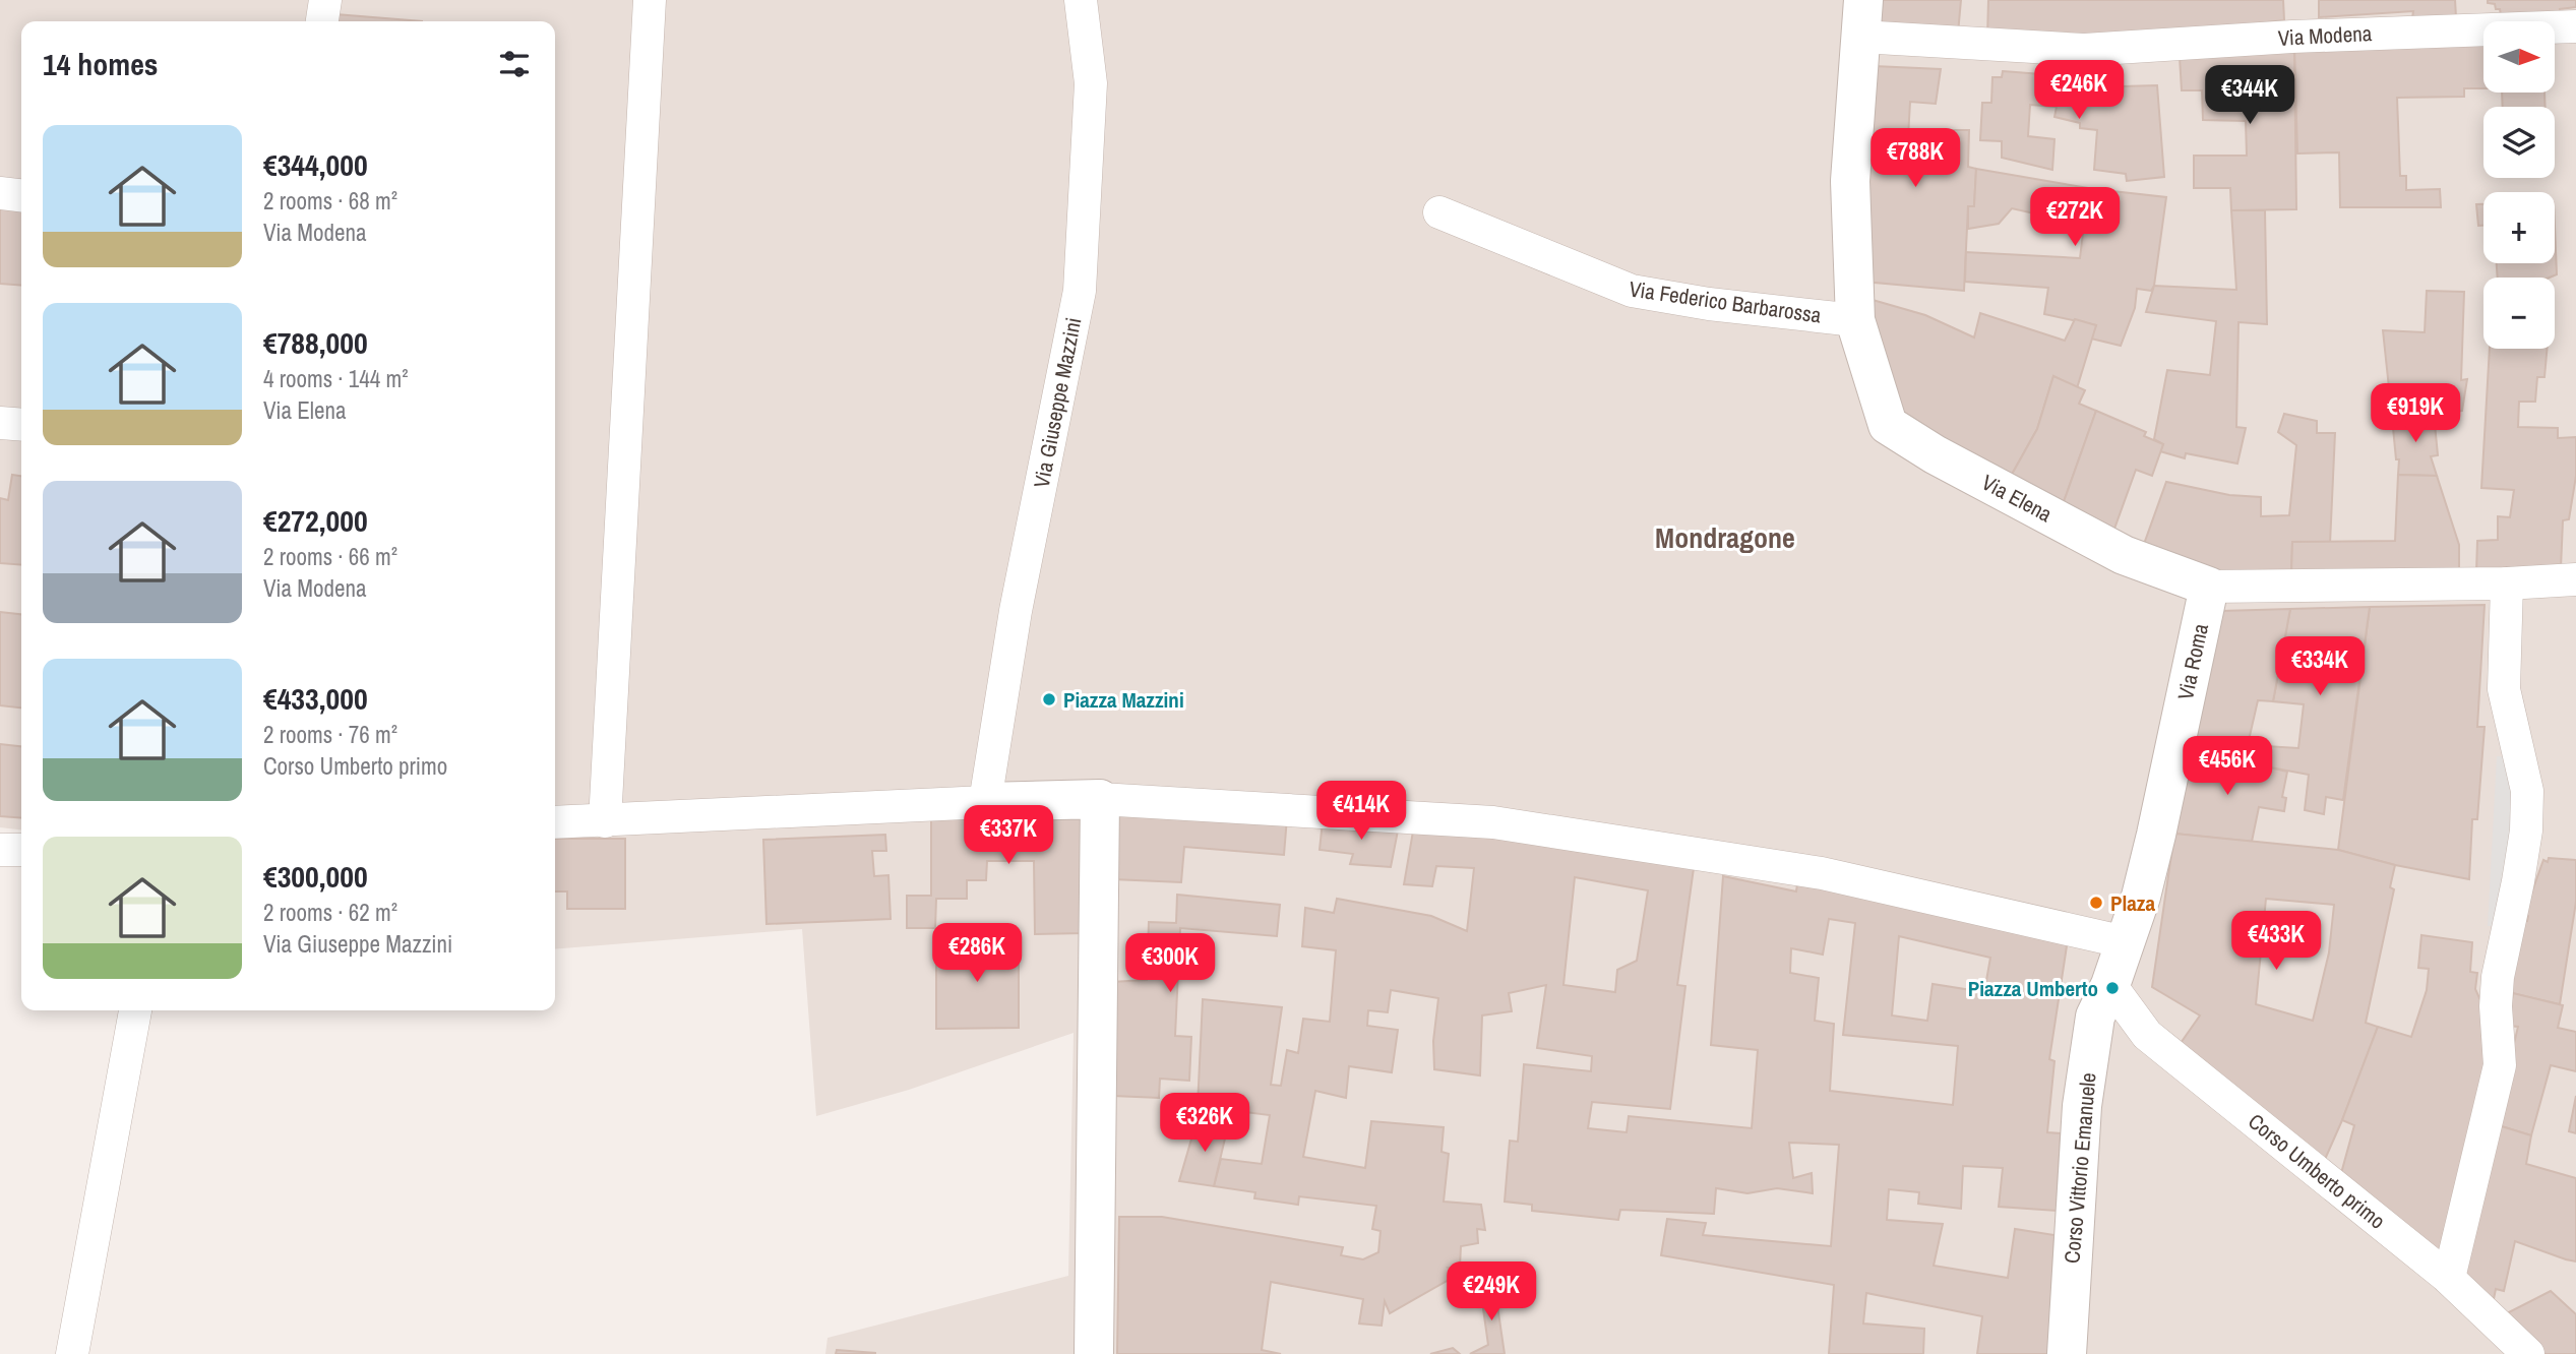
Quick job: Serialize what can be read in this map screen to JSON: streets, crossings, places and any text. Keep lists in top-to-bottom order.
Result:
{
  "streets": {
    "street": [
      "Via Modena",
      "Via Federico Barbarossa",
      "Via Giuseppe Mazzini",
      "Via Elena",
      "Via Roma",
      "Corso Vittorio Emanuele",
      "Corso Umberto primo"
    ]
  },
  "crossings": [
    ["Via Modena", "Via Elena"],
    ["Via Federico Barbarossa", "Via Elena"],
    ["Via Elena", "Via Roma"],
    ["Via Roma", "Corso Vittorio Emanuele"],
    ["Via Roma", "Corso Umberto primo"],
    ["Corso Vittorio Emanuele", "Corso Umberto primo"]
  ],
  "districts": ["Mondragone"],
  "places": ["Piazza Mazzini", "Plaza", "Piazza Umberto"],
  "north": "right",
  "page": {
    "map_buttons": ["+", "−"],
    "heading": "14 homes",
    "price": [
      "€246K",
      "€344K",
      "€788K",
      "€272K",
      "€919K",
      "€334K",
      "€456K",
      "€414K",
      "€337K",
      "€433K",
      "€286K",
      "€300K",
      "€326K",
      "€249K"
    ],
    "list": [
      {
        "name": "€344,000",
        "note": "2 rooms · 68 m² · Via Modena"
      },
      {
        "name": "€788,000",
        "note": "4 rooms · 144 m² · Via Elena"
      },
      {
        "name": "€272,000",
        "note": "2 rooms · 66 m² · Via Modena"
      },
      {
        "name": "€433,000",
        "note": "2 rooms · 76 m² · Corso Umberto primo"
      },
      {
        "name": "€300,000",
        "note": "2 rooms · 62 m² · Via Giuseppe Mazzini"
      }
    ]
  }
}
